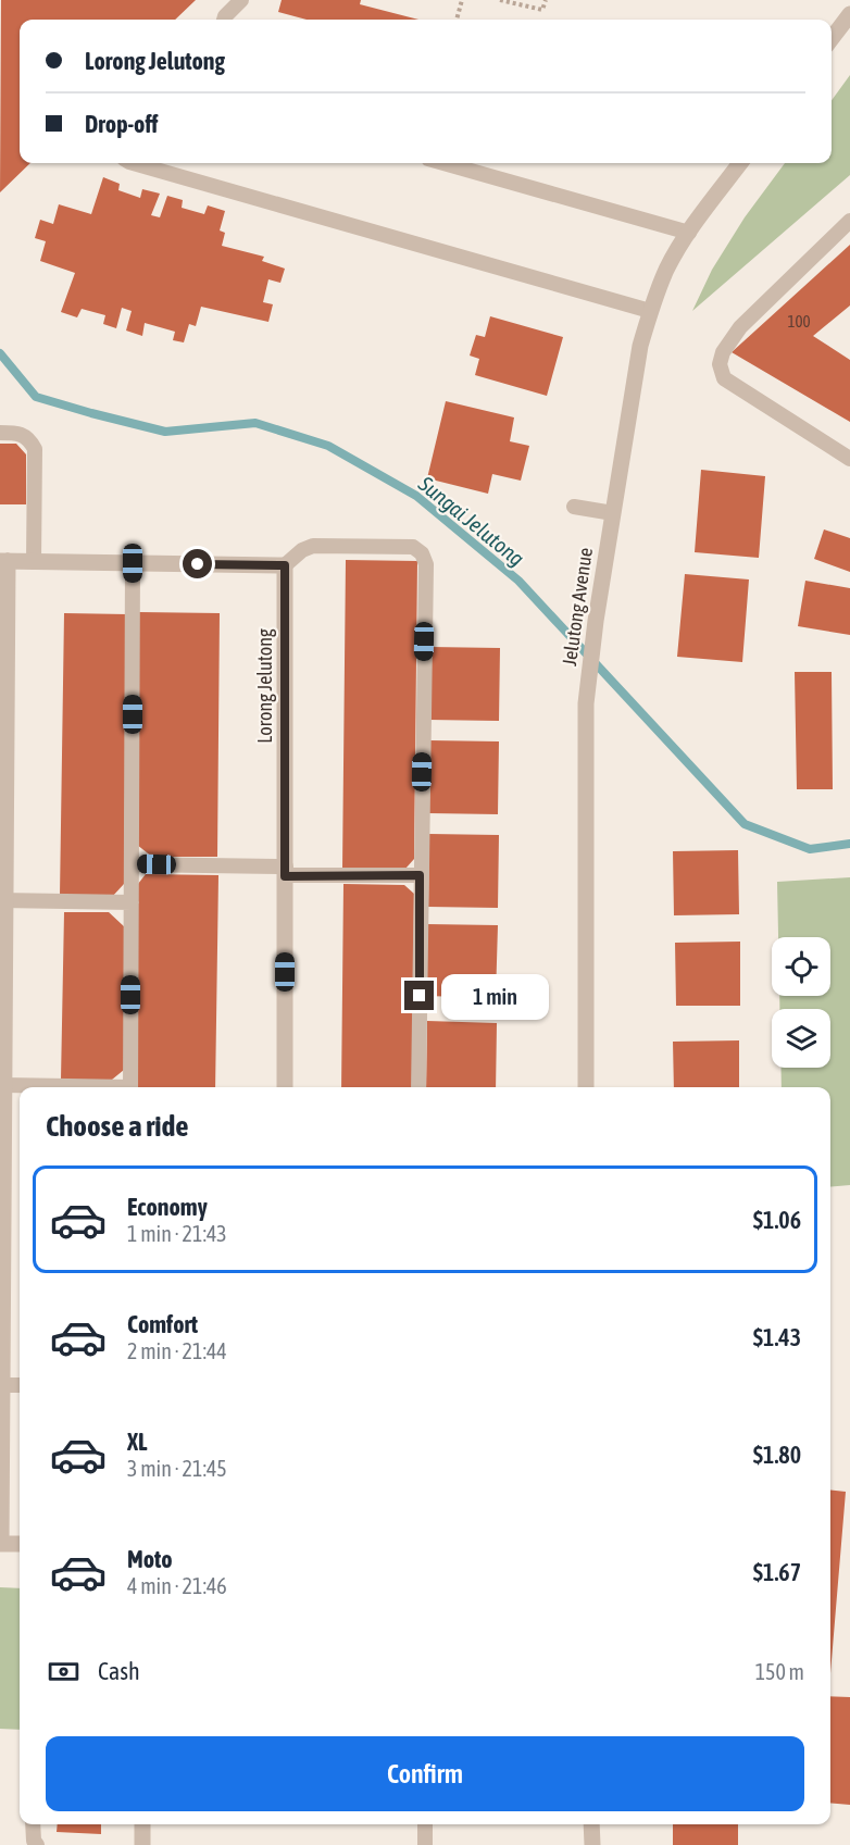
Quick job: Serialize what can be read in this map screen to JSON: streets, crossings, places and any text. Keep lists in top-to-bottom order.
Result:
{
  "streets": {
    "street": ["Jelutong Avenue", "Lorong Jelutong"]
  },
  "water": ["Sungai Jelutong"],
  "house_numbers": ["100"],
  "page": {
    "banner": ["Lorong Jelutong", "Drop-off"],
    "bubble": "1 min",
    "heading": "Choose a ride",
    "list": [
      {
        "name": "Economy",
        "note": "1 min · 21:43",
        "value": "$1.06"
      },
      {
        "name": "Comfort",
        "note": "2 min · 21:44",
        "value": "$1.43"
      },
      {
        "name": "XL",
        "note": "3 min · 21:45",
        "value": "$1.80"
      },
      {
        "name": "Moto",
        "note": "4 min · 21:46",
        "value": "$1.67"
      }
    ],
    "pay": ["Cash", "150 m"],
    "buttons": "Confirm"
  }
}
